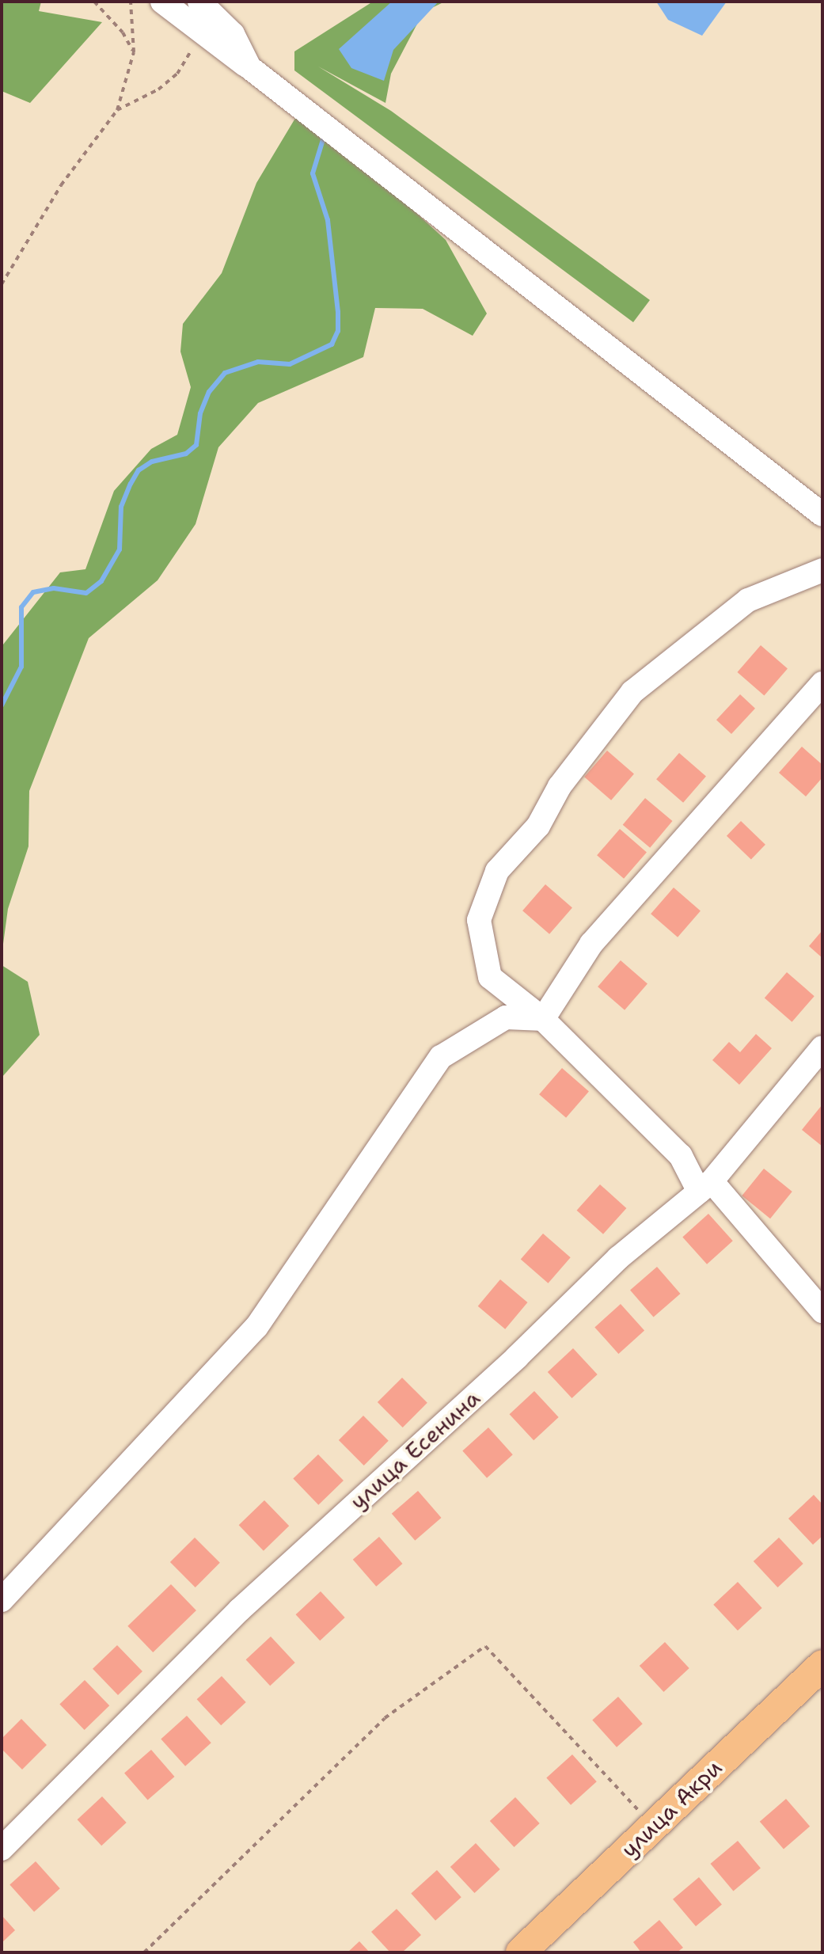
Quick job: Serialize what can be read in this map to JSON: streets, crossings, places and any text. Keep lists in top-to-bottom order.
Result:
{
  "streets": {
    "main road": ["улица Акри"],
    "street": ["улица Есенина"]
  }
}
